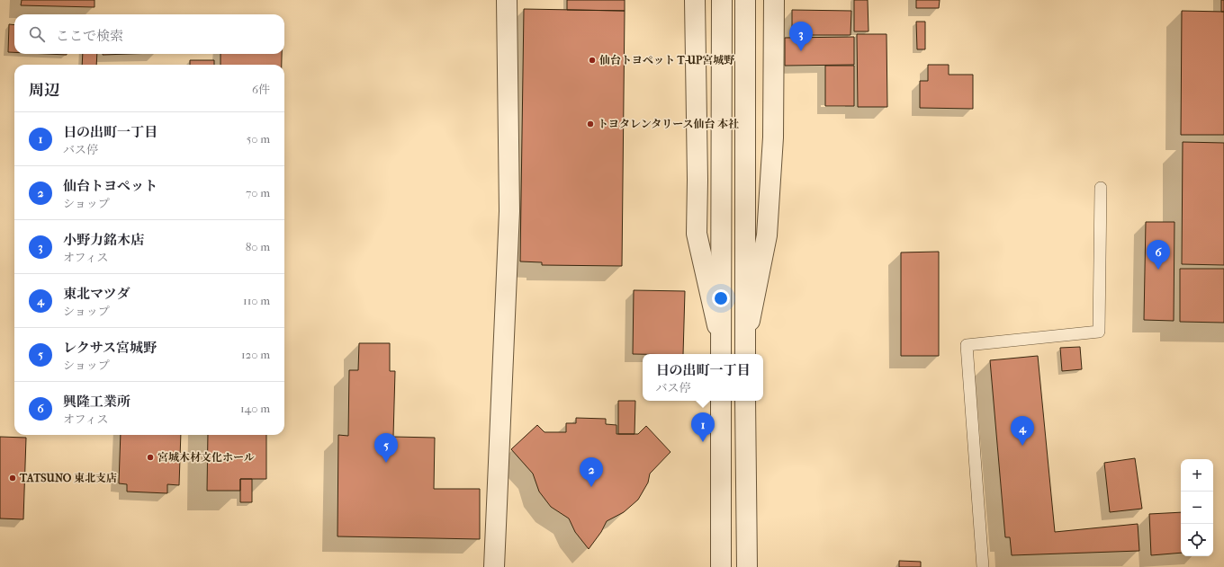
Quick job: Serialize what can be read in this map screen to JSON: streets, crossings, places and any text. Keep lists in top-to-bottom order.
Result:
{
  "places": [
    "仙台トヨペット T-UP宮城野",
    "トヨタレンタリース仙台 本社",
    "宮城木材文化ホール",
    "TATSUNO 東北支店"
  ],
  "page": {
    "search": "ここで検索",
    "pins": [
      "3",
      "6",
      "1",
      "4",
      "5",
      "2"
    ],
    "heading": ["周辺", "6件"],
    "list": [
      {
        "mark": "1",
        "name": "日の出町一丁目",
        "note": "バス停",
        "value": "50 m"
      },
      {
        "mark": "2",
        "name": "仙台トヨペット",
        "note": "ショップ",
        "value": "70 m"
      },
      {
        "mark": "3",
        "name": "小野力銘木店",
        "note": "オフィス",
        "value": "80 m"
      },
      {
        "mark": "4",
        "name": "東北マツダ",
        "note": "ショップ",
        "value": "110 m"
      },
      {
        "mark": "5",
        "name": "レクサス宮城野",
        "note": "ショップ",
        "value": "120 m"
      },
      {
        "mark": "6",
        "name": "興隆工業所",
        "note": "オフィス",
        "value": "140 m"
      }
    ],
    "popup": ["日の出町一丁目", "バス停"],
    "map_buttons": ["+", "−"]
  }
}
